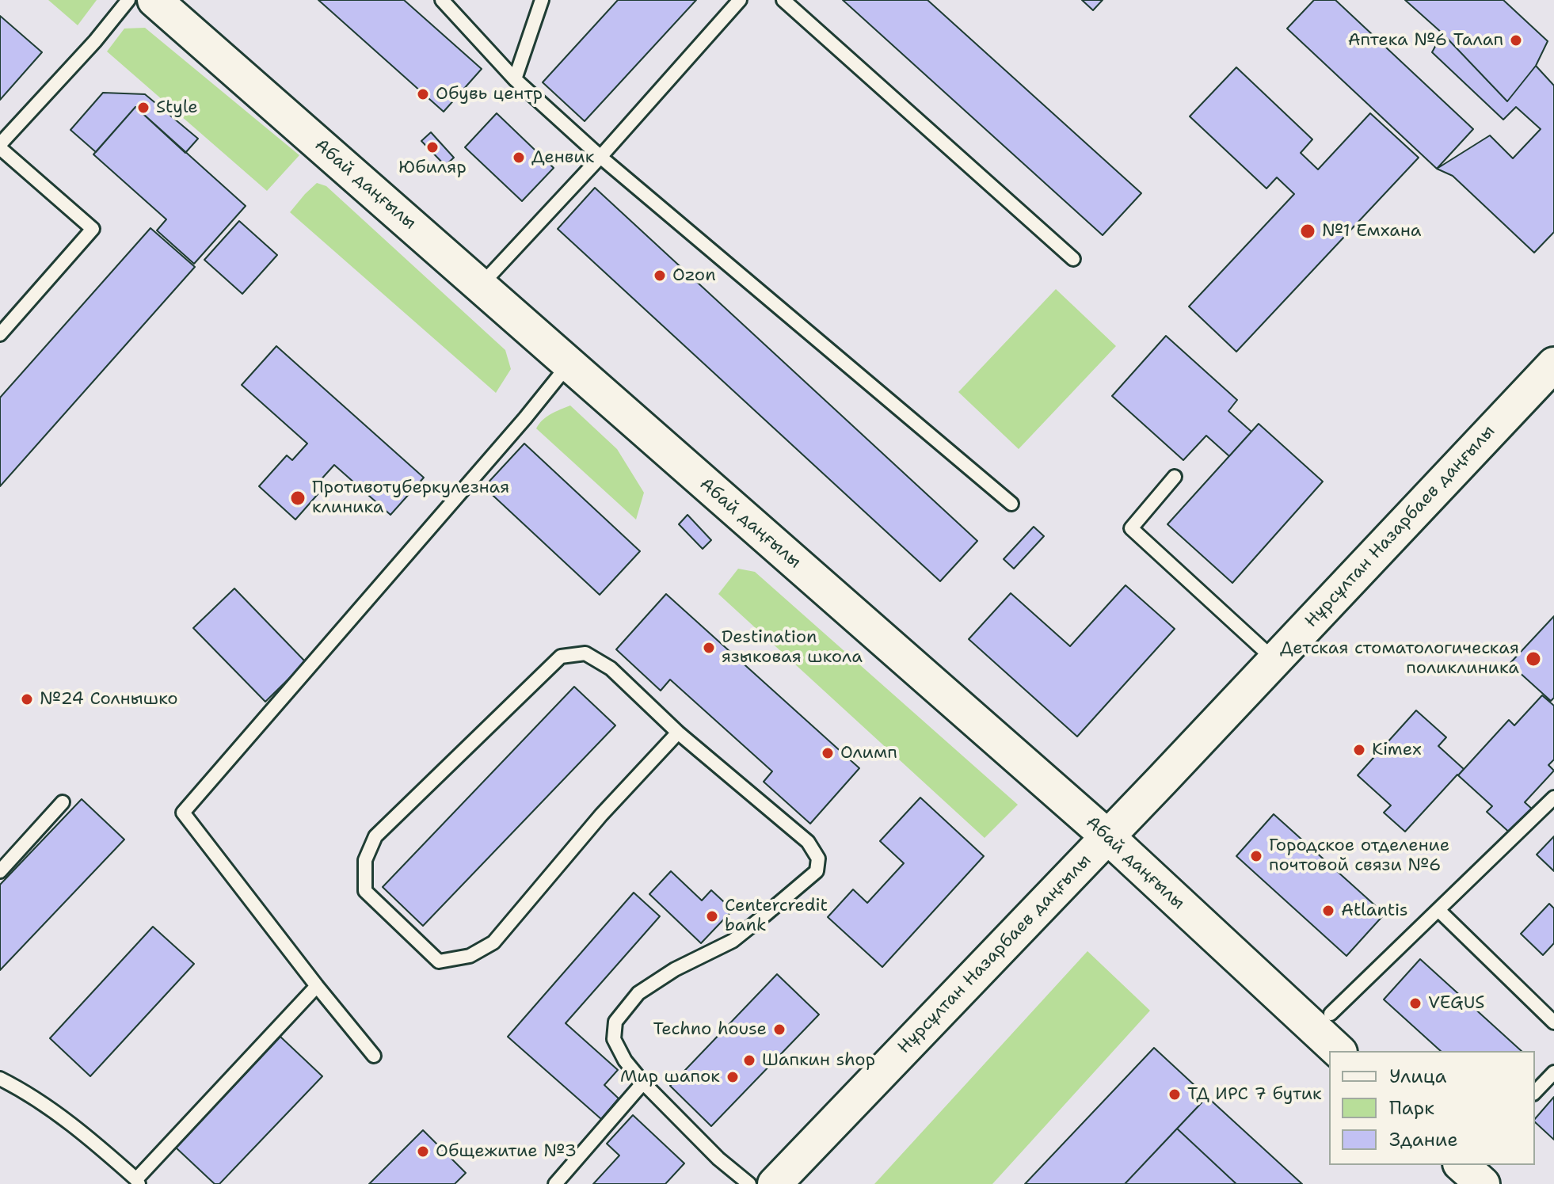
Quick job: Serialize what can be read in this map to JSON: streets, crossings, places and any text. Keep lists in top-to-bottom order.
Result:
{
  "streets": {
    "main road": ["Абай даңғылы", "Нұрсұлтан Назарбаев даңғылы"]
  },
  "crossings": [
    ["Абай даңғылы", "Нұрсұлтан Назарбаев даңғылы"]
  ],
  "places": [
    "Аптека №6 Талап",
    "Обувь центр",
    "Style",
    "Юбиляр",
    "Денвик",
    "№1 Емхана",
    "Ozon",
    "Противотуберкулезная клиника",
    "Destination языковая школа",
    "Детская стоматологическая поликлиника",
    "№24 Солнышко",
    "Kimex",
    "Олимп",
    "Городское отделение почтовой связи №6",
    "Atlantis",
    "Centercredit bank",
    "VEGUS",
    "Techno house",
    "Шапкин shop",
    "Мир шапок",
    "ТД ИРС 7 бутик",
    "Общежитие №3"
  ],
  "legend": ["Улица", "Парк", "Здание"]
}
